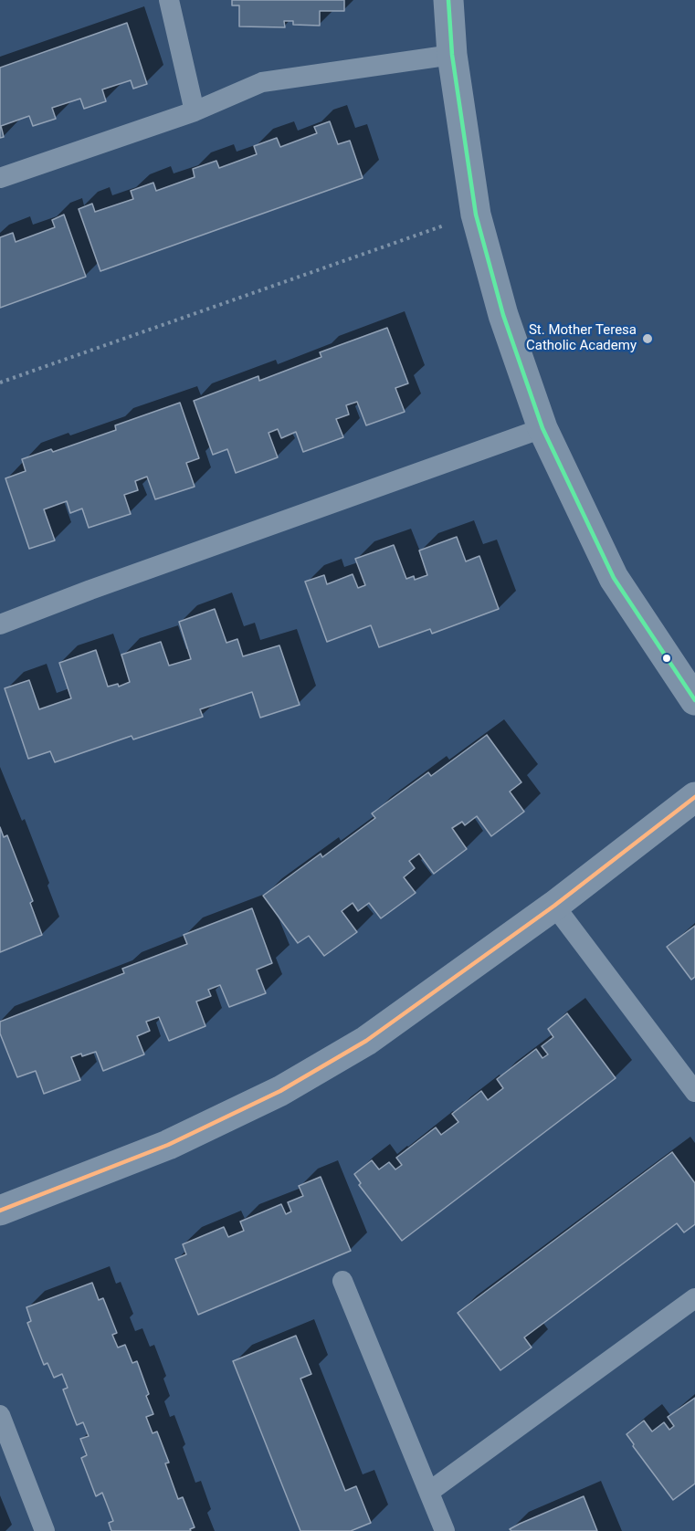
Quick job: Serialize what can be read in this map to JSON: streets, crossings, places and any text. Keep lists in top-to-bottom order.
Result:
{
  "places": ["St. Mother Teresa Catholic Academy"]
}
